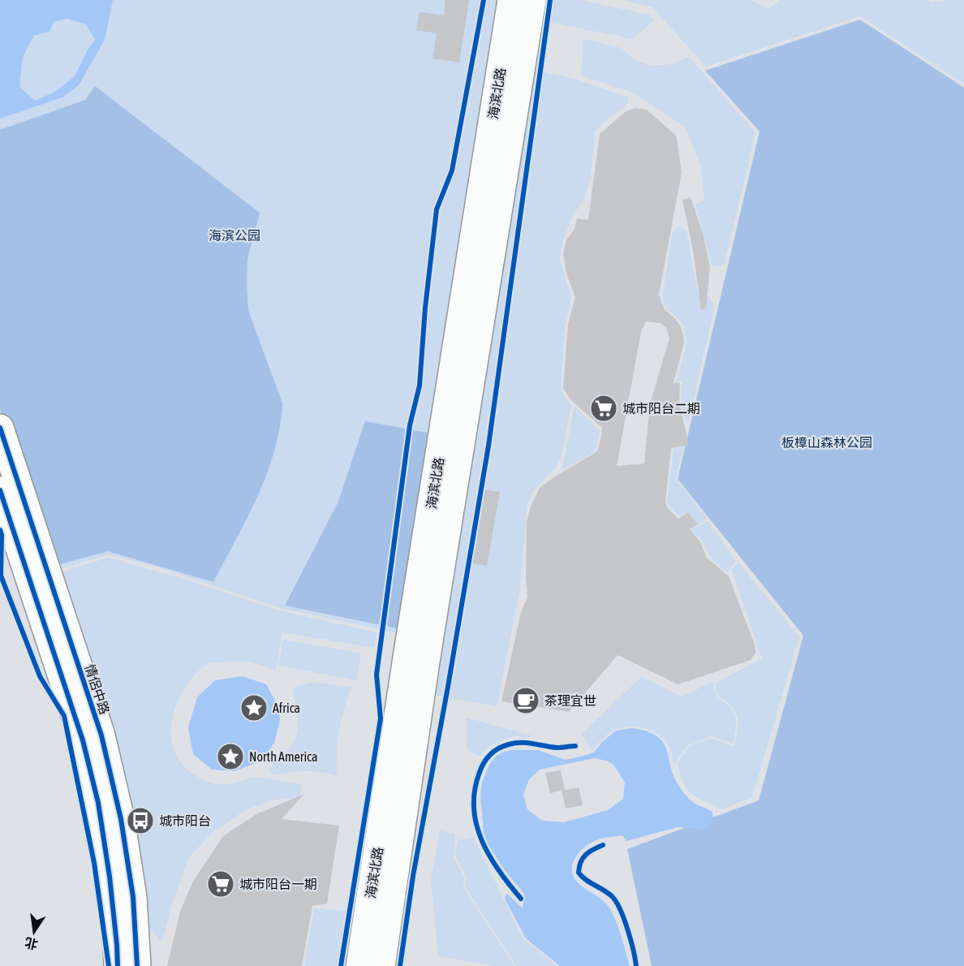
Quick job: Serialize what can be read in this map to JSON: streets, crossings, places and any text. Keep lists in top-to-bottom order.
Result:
{
  "streets": {
    "main road": ["海滨北路", "情侶中路"]
  },
  "parks": ["海滨公园", "板樟山森林公园"],
  "places": {
    "supermarket": ["城市阳台二期", "城市阳台一期"],
    "cafe": ["茶理宜世"],
    "place": ["Africa", "North America"],
    "bus stop": ["城市阳台"]
  },
  "north": "bottom"
}
